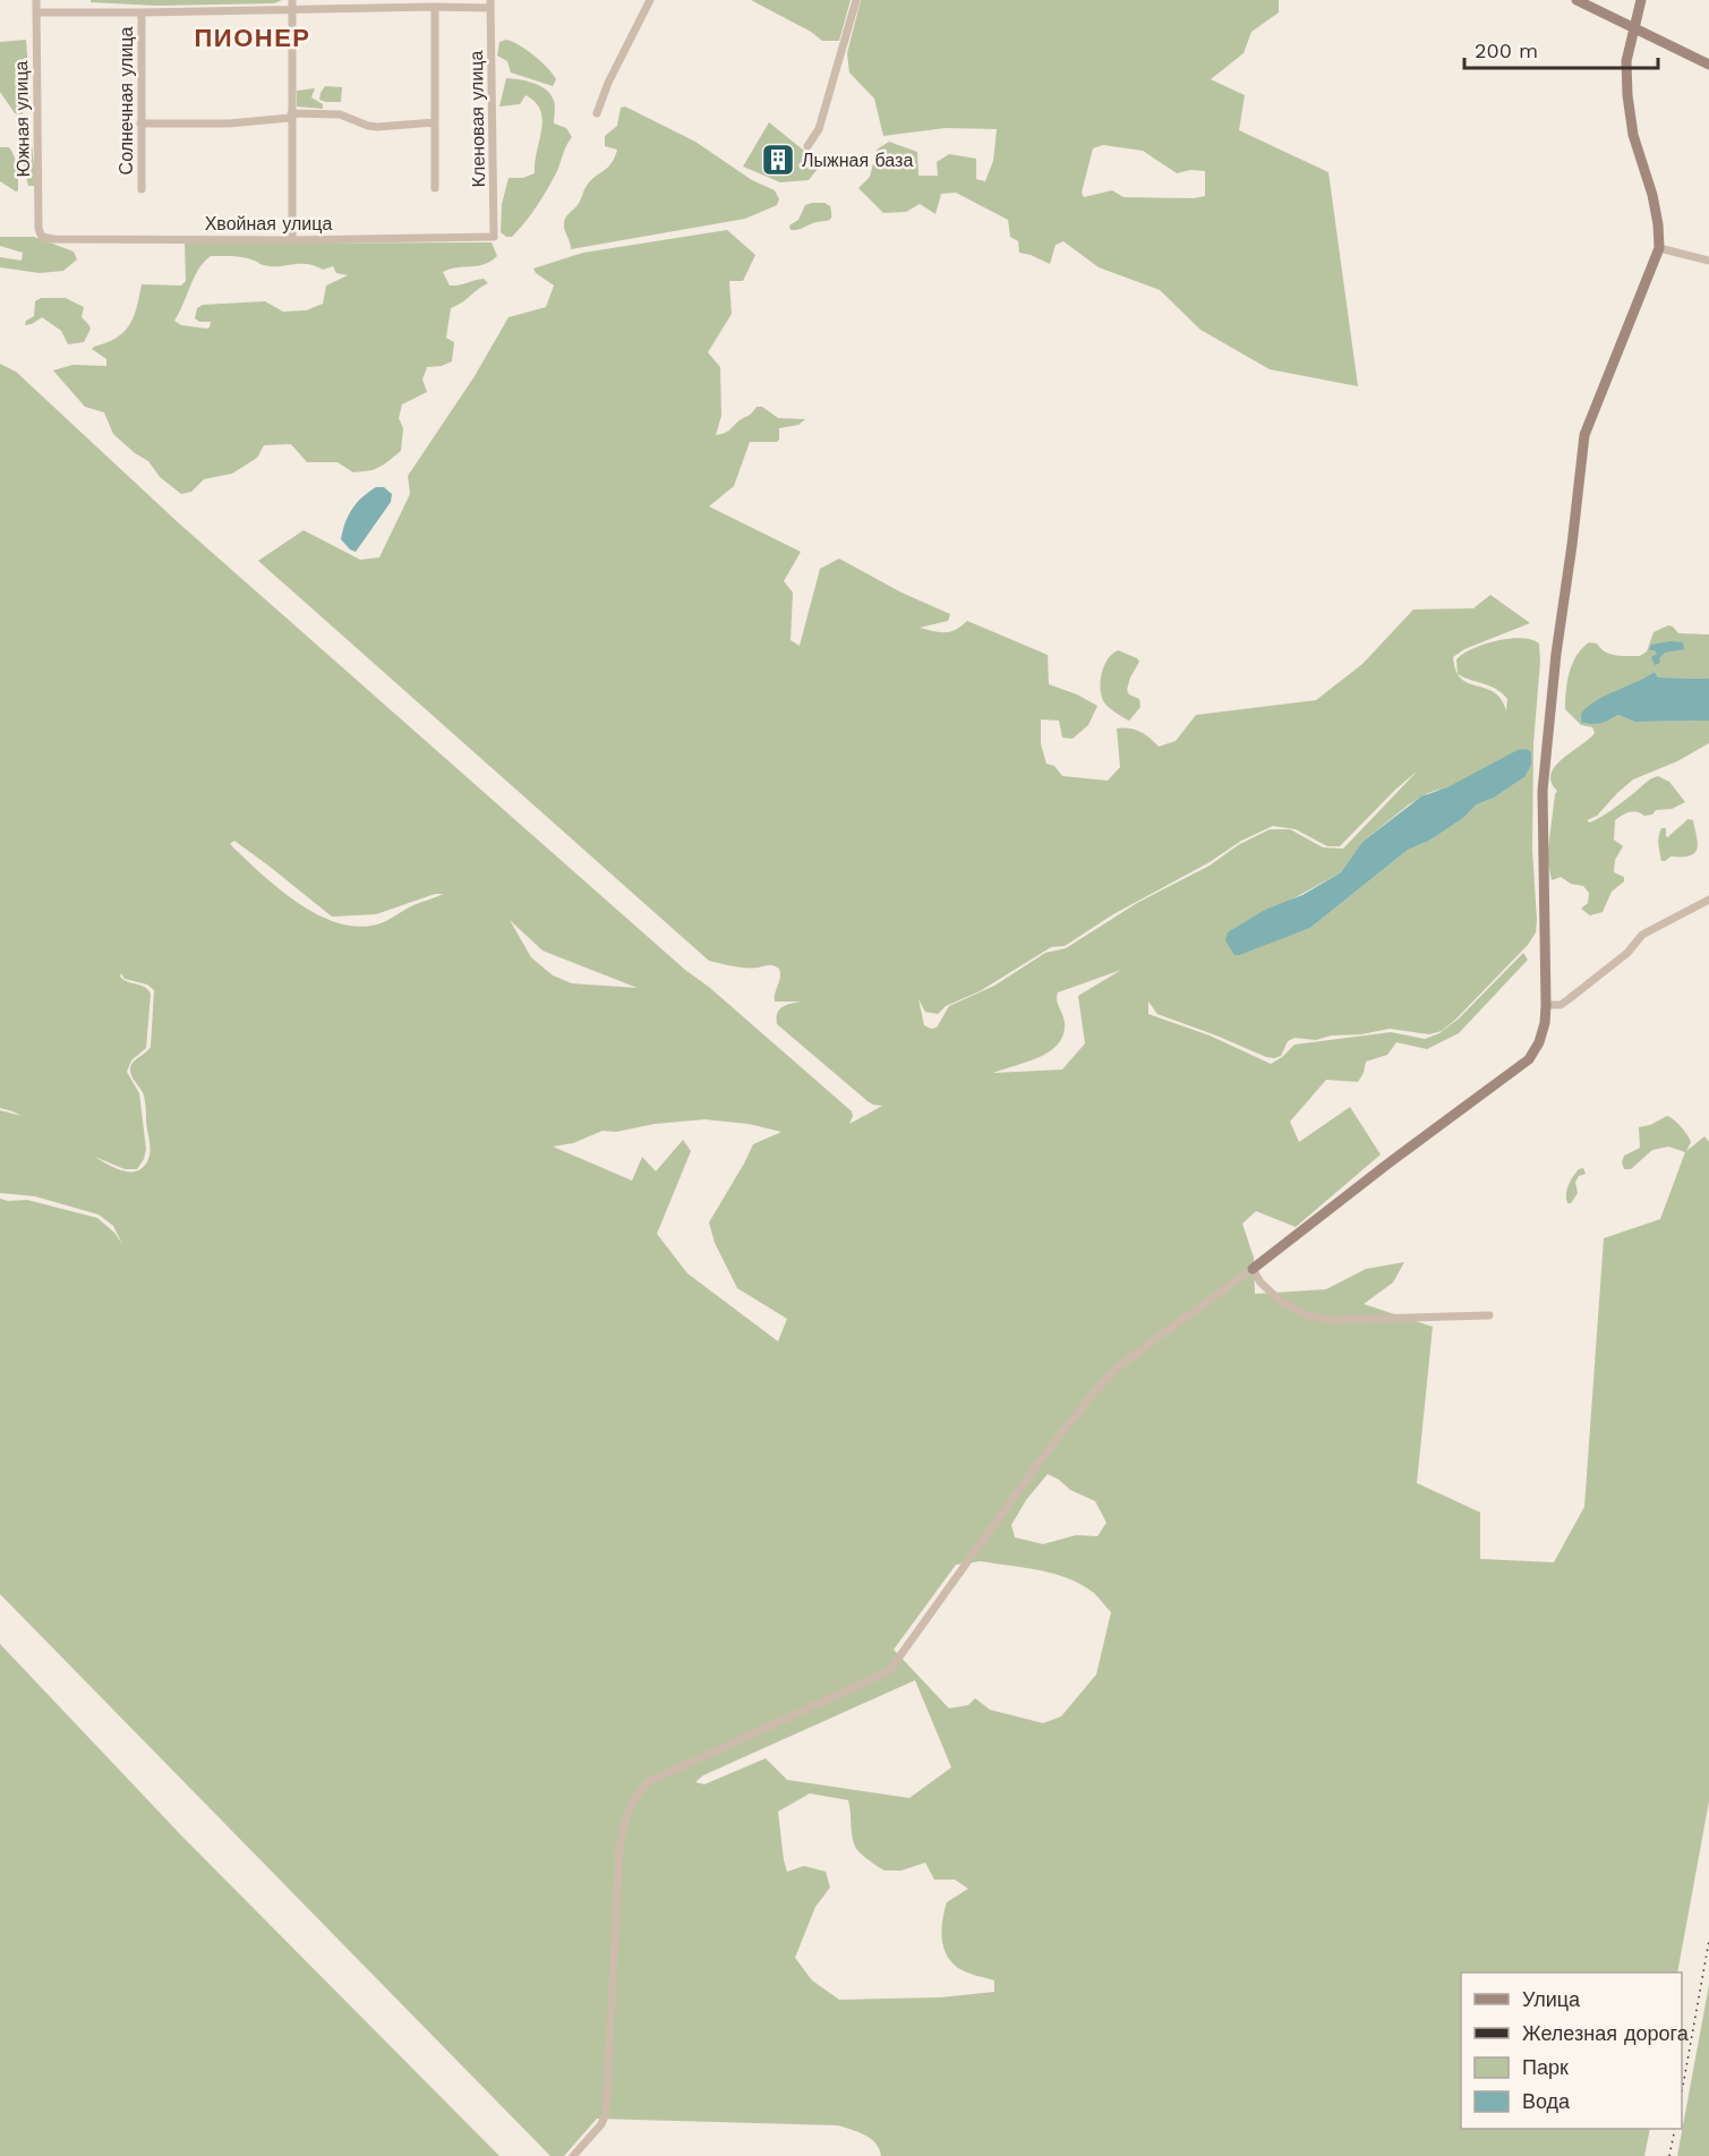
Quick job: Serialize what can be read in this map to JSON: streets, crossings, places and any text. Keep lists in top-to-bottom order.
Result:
{
  "streets": {
    "street": [
      "Солнечная улица",
      "Южная улица",
      "Кленовая улица",
      "Хвойная улица"
    ]
  },
  "crossings": [
    ["Южная улица", "Хвойная улица"],
    ["Кленовая улица", "Хвойная улица"]
  ],
  "districts": ["ПИОНЕР"],
  "places": {
    "building": ["Лыжная база"]
  },
  "legend": [
    "Улица",
    "Железная дорога",
    "Парк",
    "Вода"
  ],
  "scale_bar": "200 m"
}
